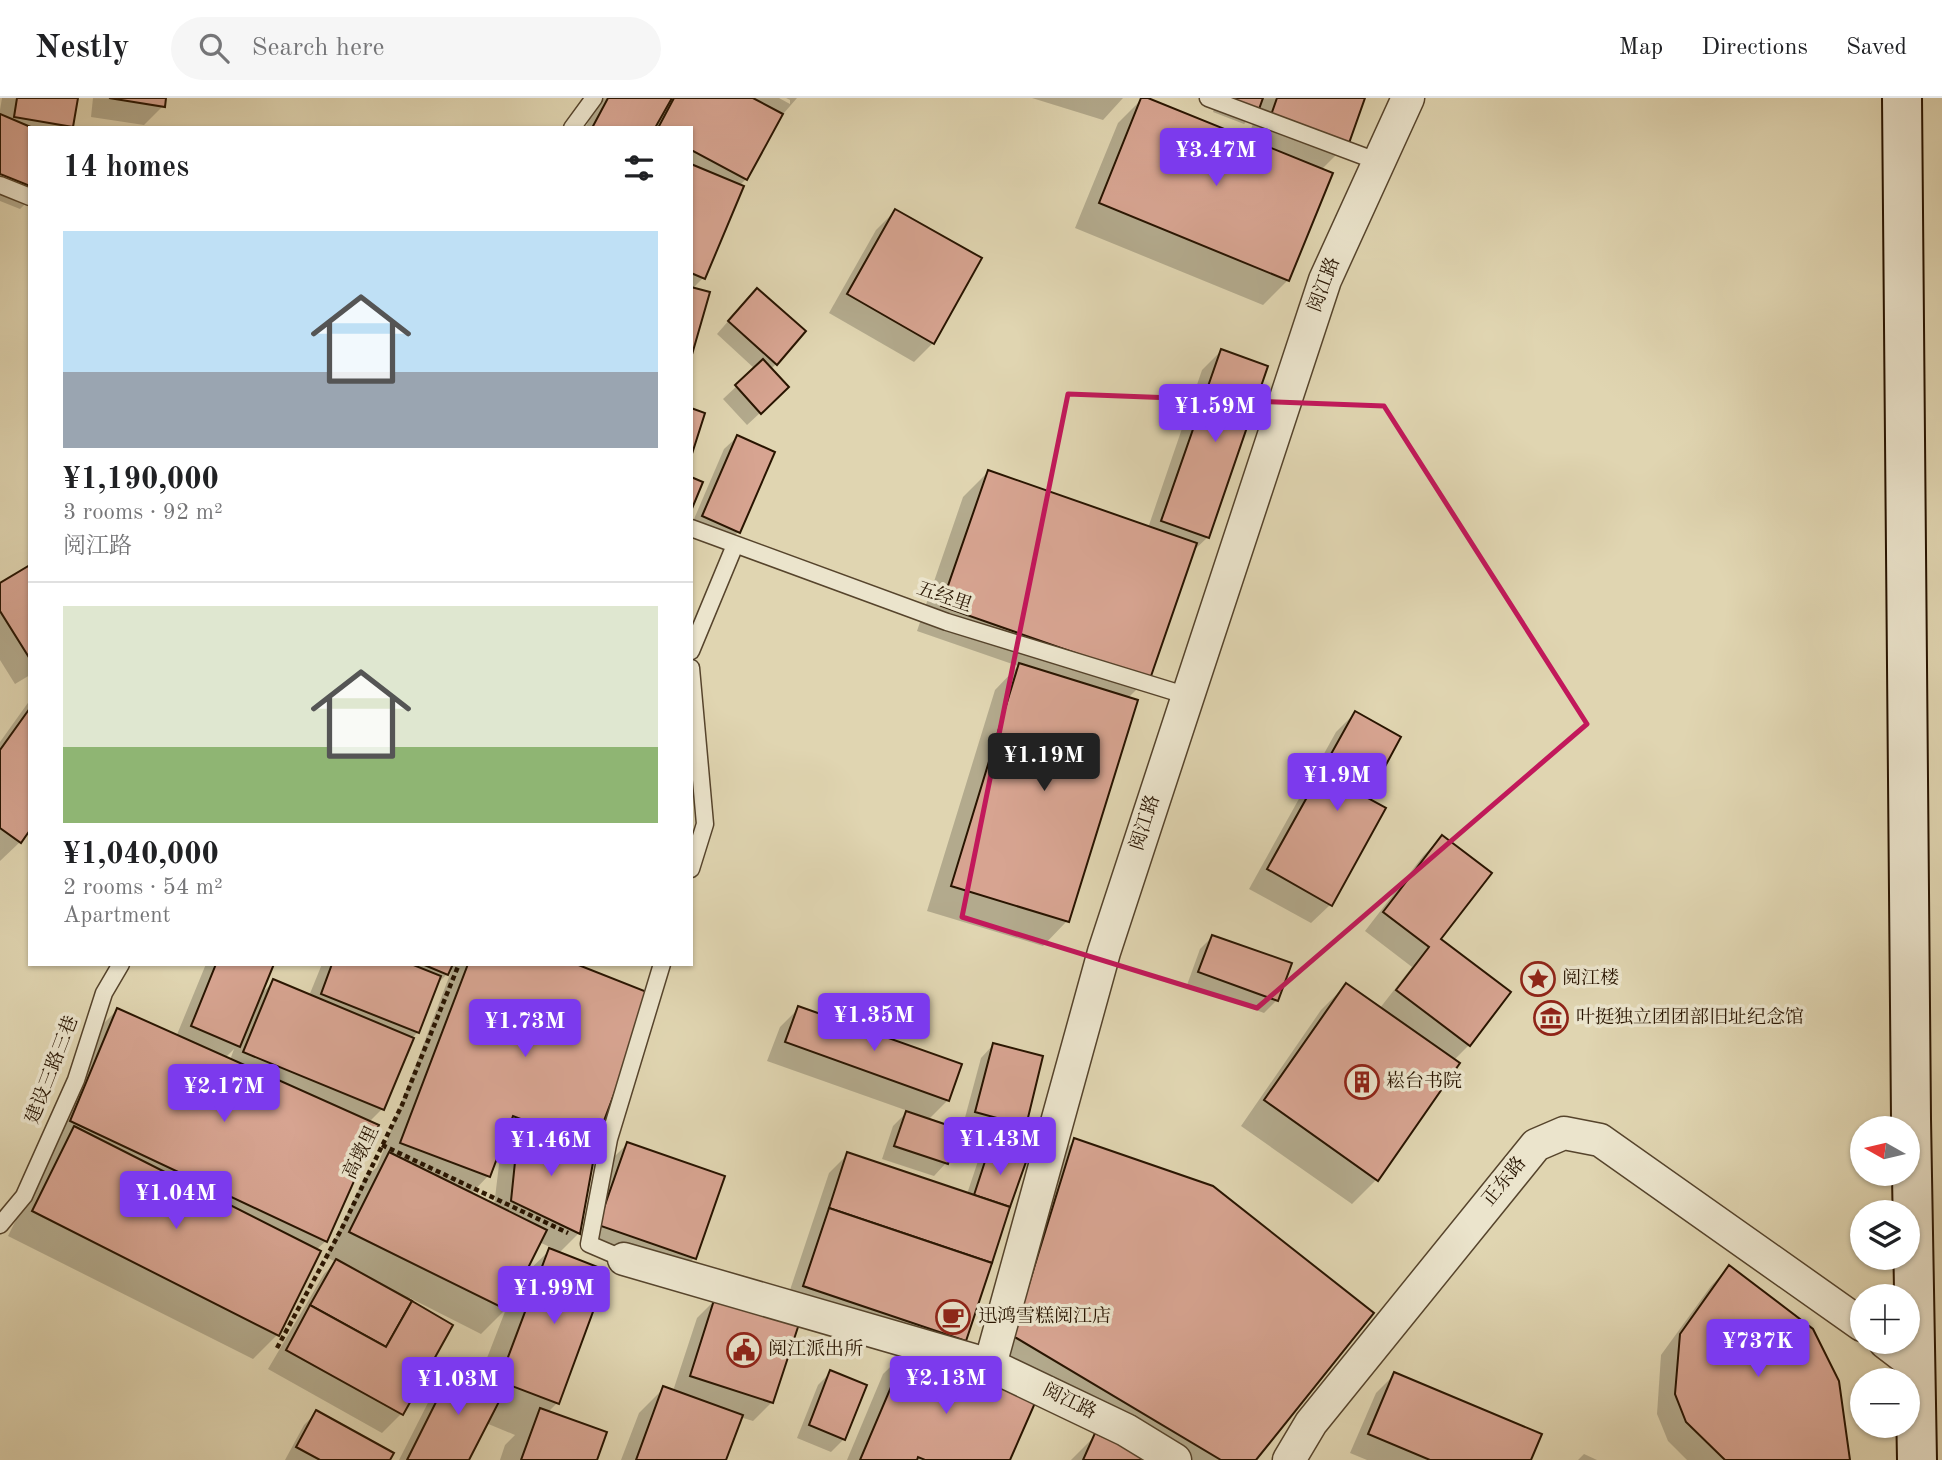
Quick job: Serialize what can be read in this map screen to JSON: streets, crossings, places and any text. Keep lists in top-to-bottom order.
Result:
{
  "streets": {
    "street": ["阅江路", "正东路"],
    "lane": ["五经里", "建设三路三巷"],
    "path": ["高墩里"]
  },
  "crossings": [
    ["阅江路", "五经里"]
  ],
  "places": {
    "place": ["阅江楼"],
    "museum": ["叶挺独立团团部旧址纪念馆"],
    "building": ["崧台书院"],
    "cafe": ["迅鸿雪糕阅江店"],
    "public building": ["阅江派出所"]
  },
  "north": "left",
  "page": {
    "header": "Nestly",
    "search": "Search here",
    "nav": ["Map", "Directions", "Saved"],
    "heading": "14 homes",
    "price": [
      "¥3.47M",
      "¥1.59M",
      "¥1.19M",
      "¥1.9M",
      "¥1.35M",
      "¥1.73M",
      "¥2.17M",
      "¥1.43M",
      "¥1.46M",
      "¥1.04M",
      "¥1.99M",
      "¥737K",
      "¥2.13M",
      "¥1.03M"
    ],
    "list": [
      {
        "name": "¥1,190,000",
        "note": "3 rooms · 92 m² · 阅江路"
      },
      {
        "name": "¥1,040,000",
        "note": "2 rooms · 54 m² · Apartment"
      }
    ],
    "map_buttons": ["+", "−"]
  }
}
